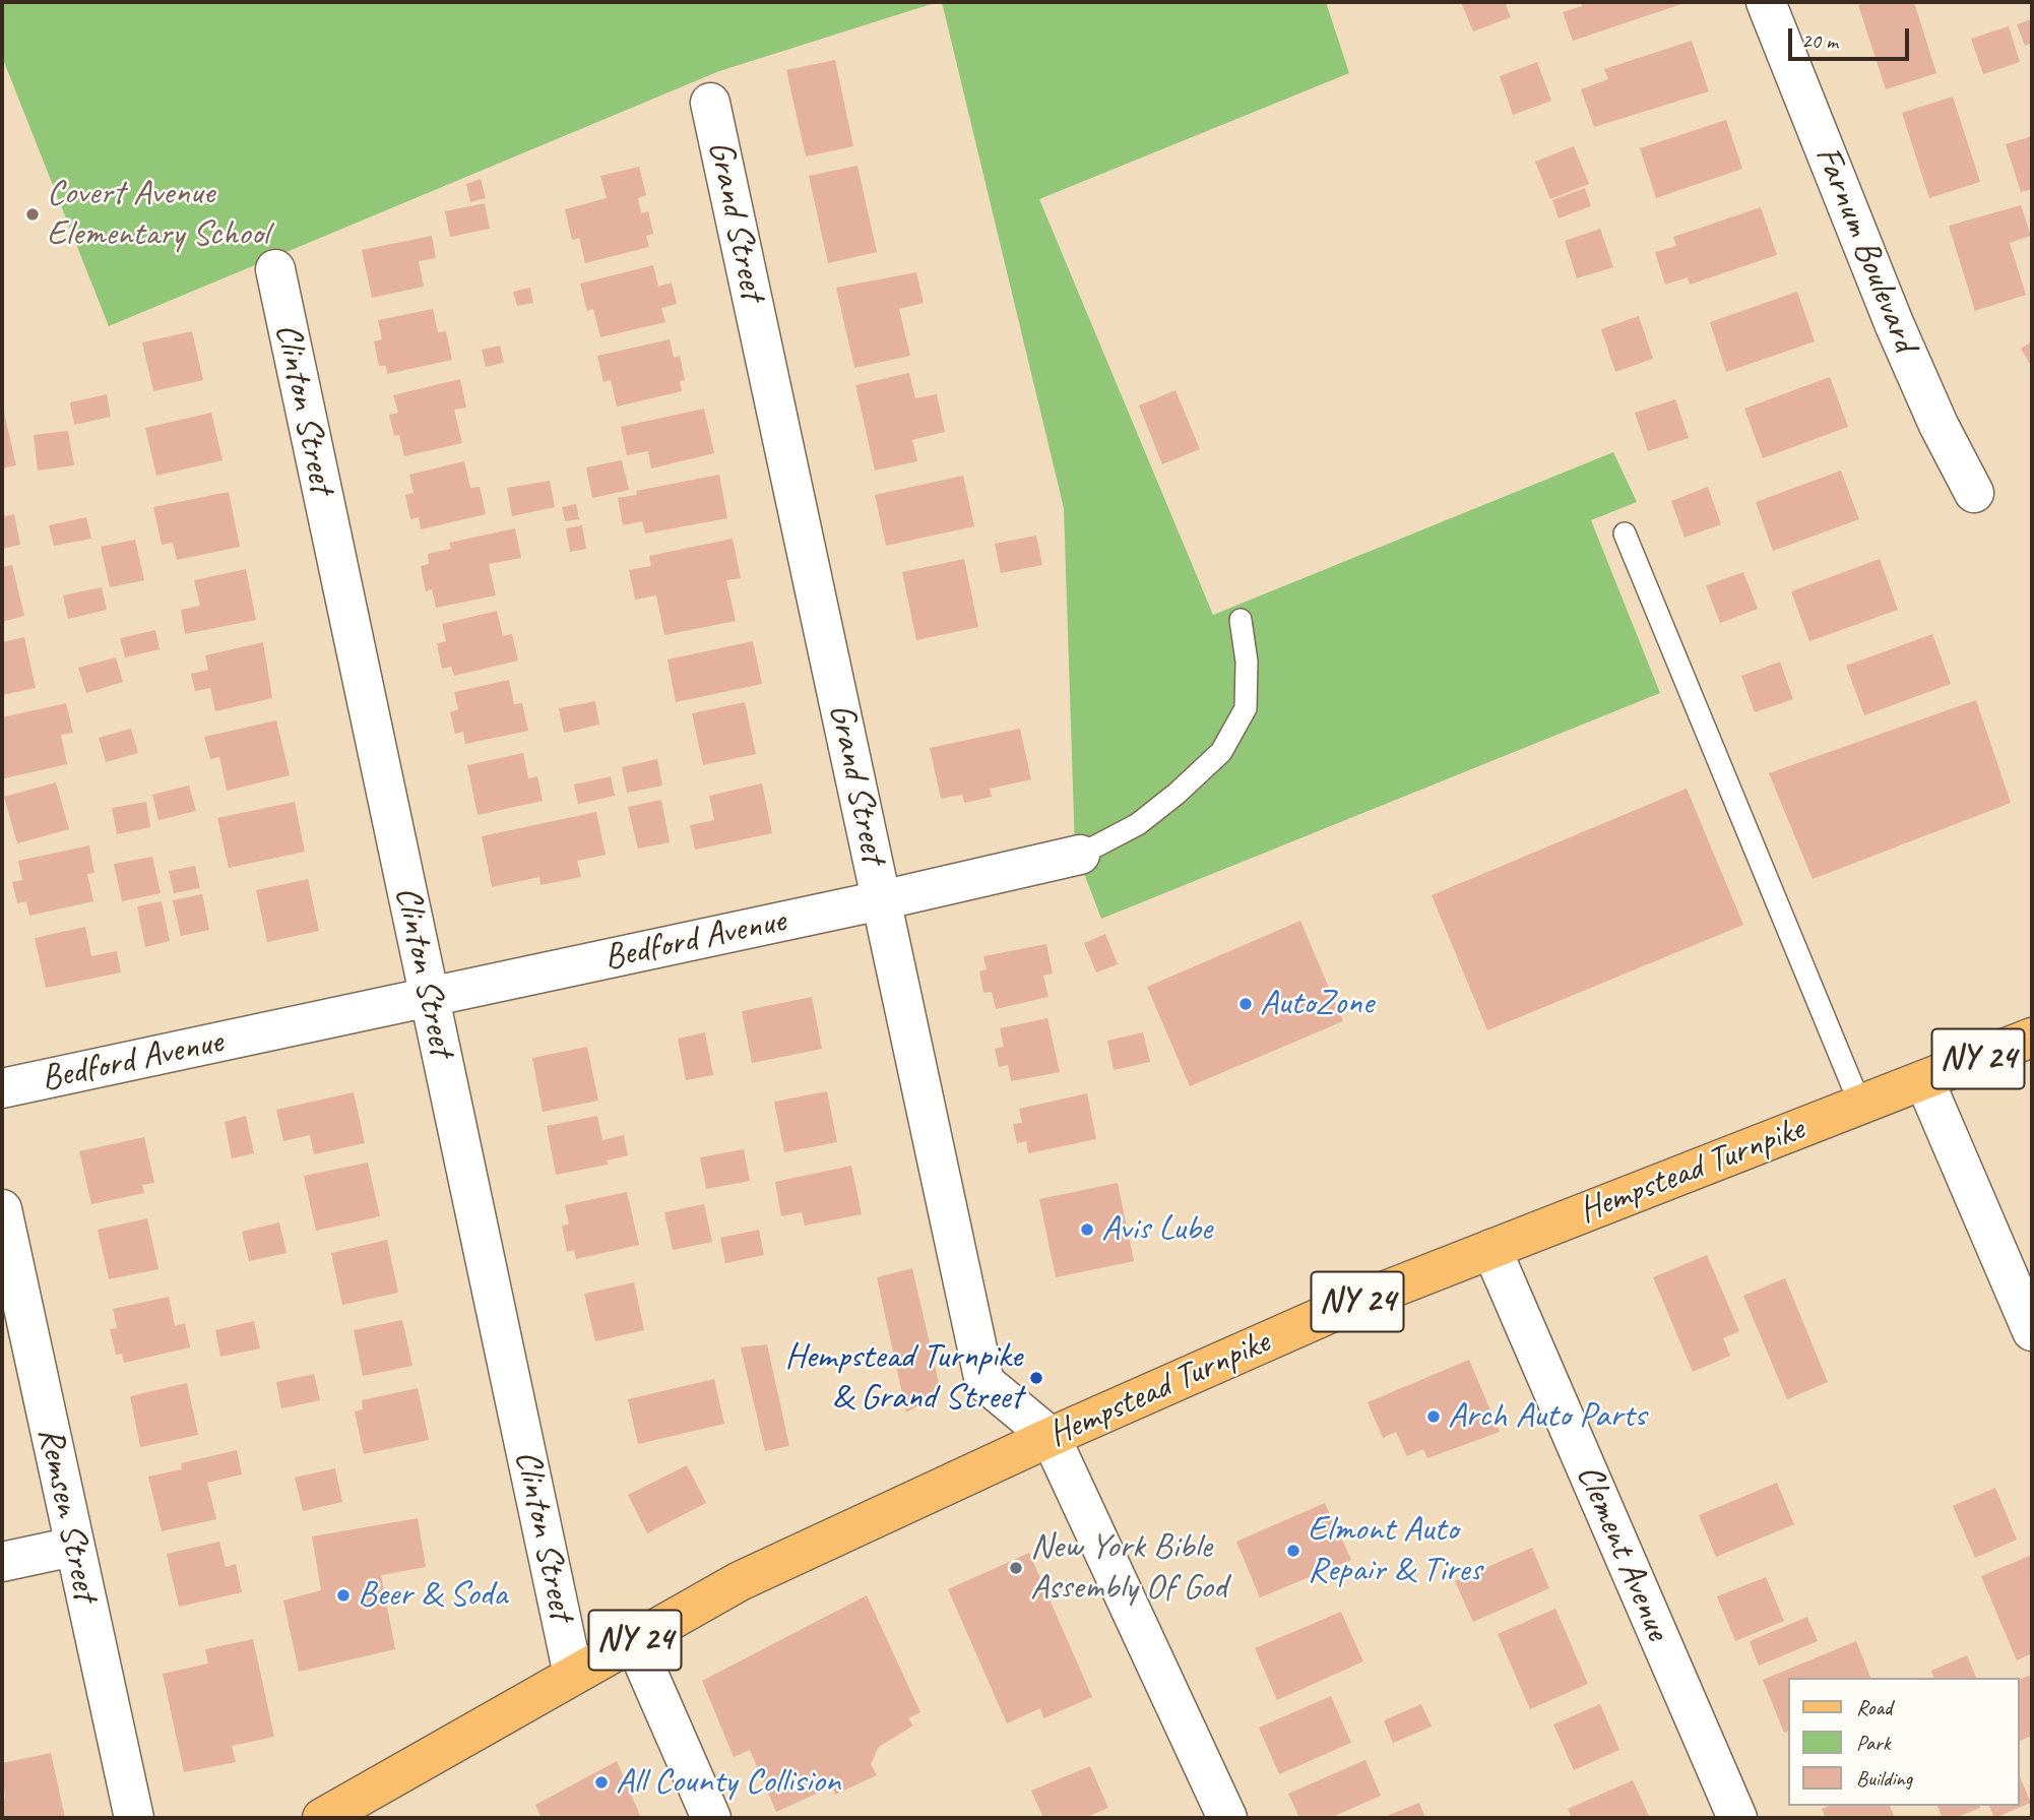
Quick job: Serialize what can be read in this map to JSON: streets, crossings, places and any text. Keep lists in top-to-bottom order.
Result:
{
  "streets": {
    "main road": ["NY 24", "Hempstead Turnpike"],
    "street": [
      "Grand Street",
      "Farnum Boulevard",
      "Clinton Street",
      "Bedford Avenue",
      "Remsen Street",
      "Clement Avenue"
    ]
  },
  "crossings": [
    ["Grand Street", "Bedford Avenue"],
    ["Grand Street", "Hempstead Turnpike"],
    ["Clinton Street", "Bedford Avenue"],
    ["Clinton Street", "Hempstead Turnpike"],
    ["Hempstead Turnpike", "Clement Avenue"]
  ],
  "places": [
    "Covert Avenue Elementary School",
    "AutoZone",
    "Avis Lube",
    "Hempstead Turnpike & Grand Street",
    "Arch Auto Parts",
    "Elmont Auto Repair & Tires",
    "New York Bible Assembly Of God",
    "Beer & Soda",
    "All County Collision"
  ],
  "legend": ["Road", "Park", "Building"],
  "scale_bar": "20 m"
}
